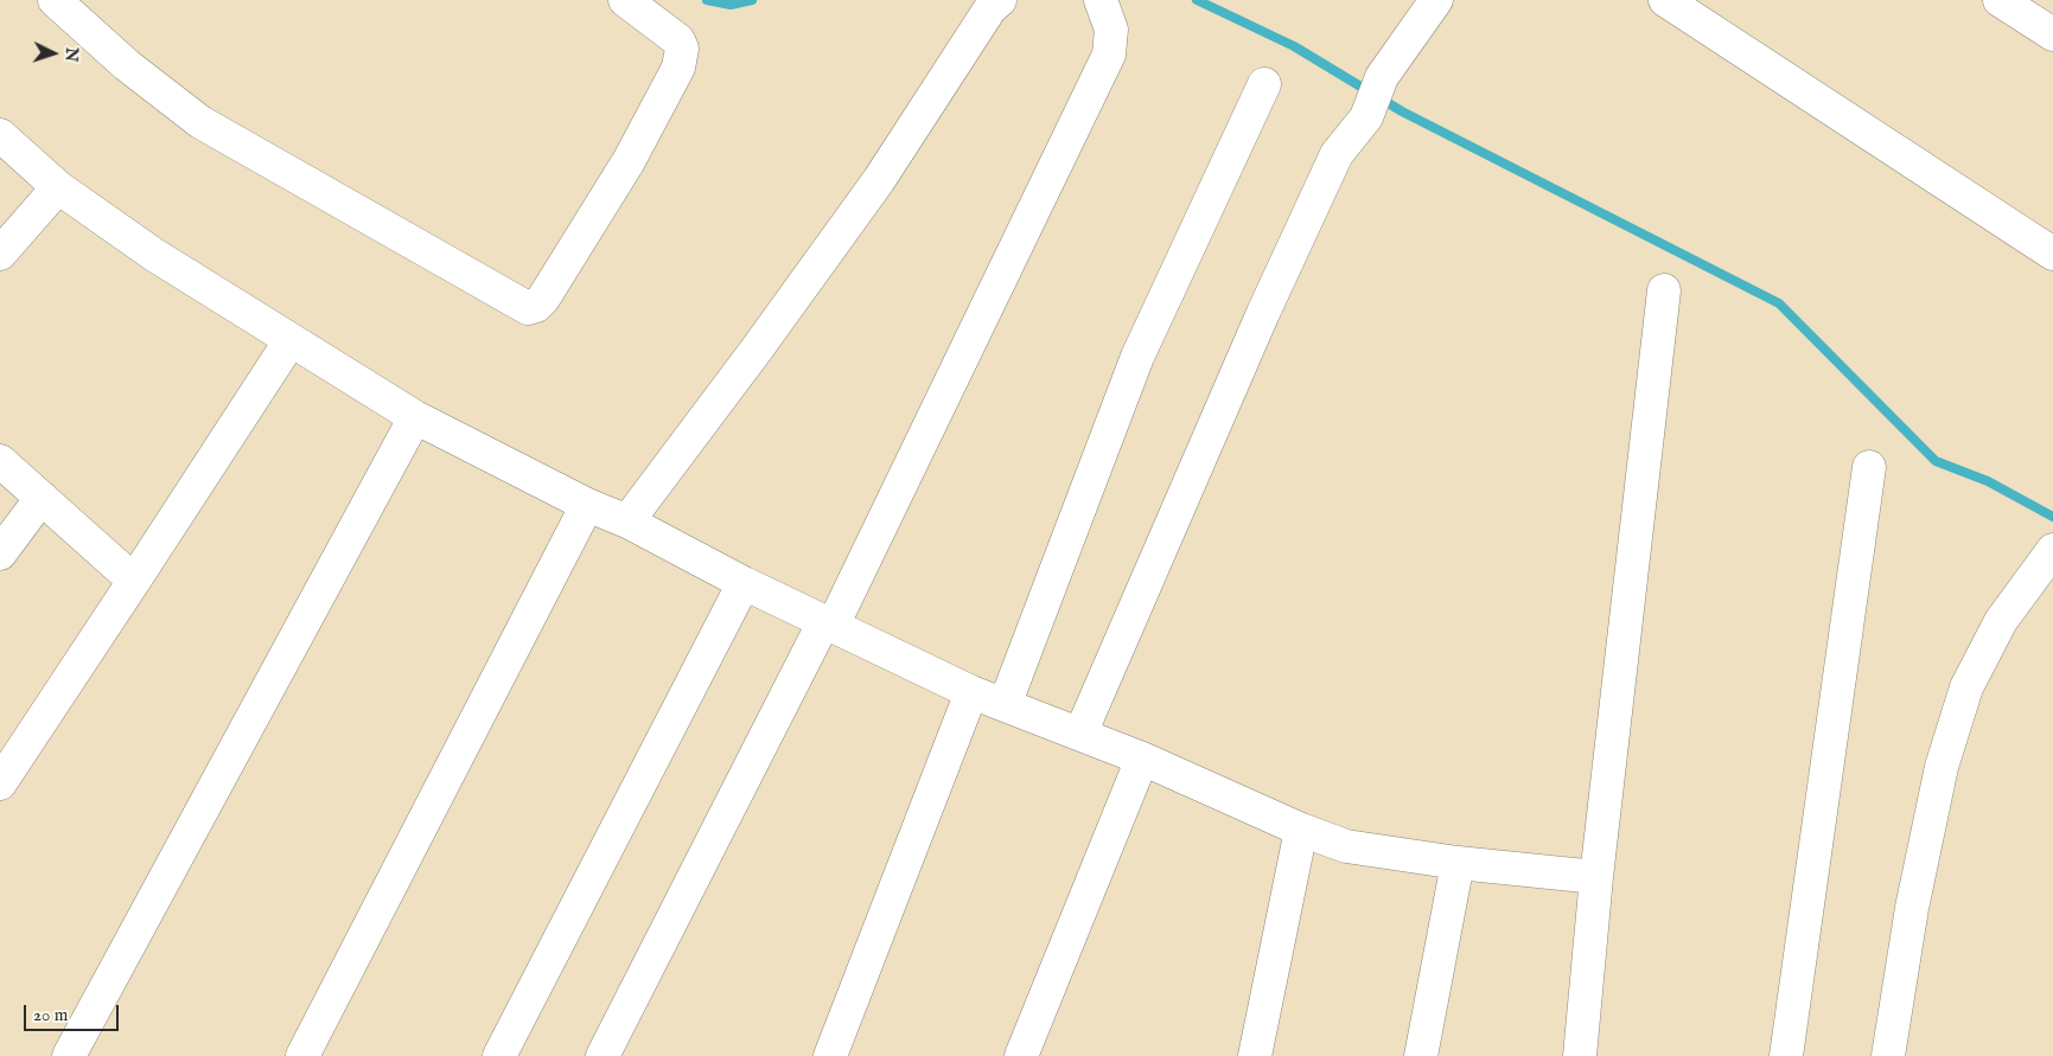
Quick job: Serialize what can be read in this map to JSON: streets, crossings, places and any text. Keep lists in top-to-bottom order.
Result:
{
  "scale_bar": "20 m",
  "north": "right"
}
